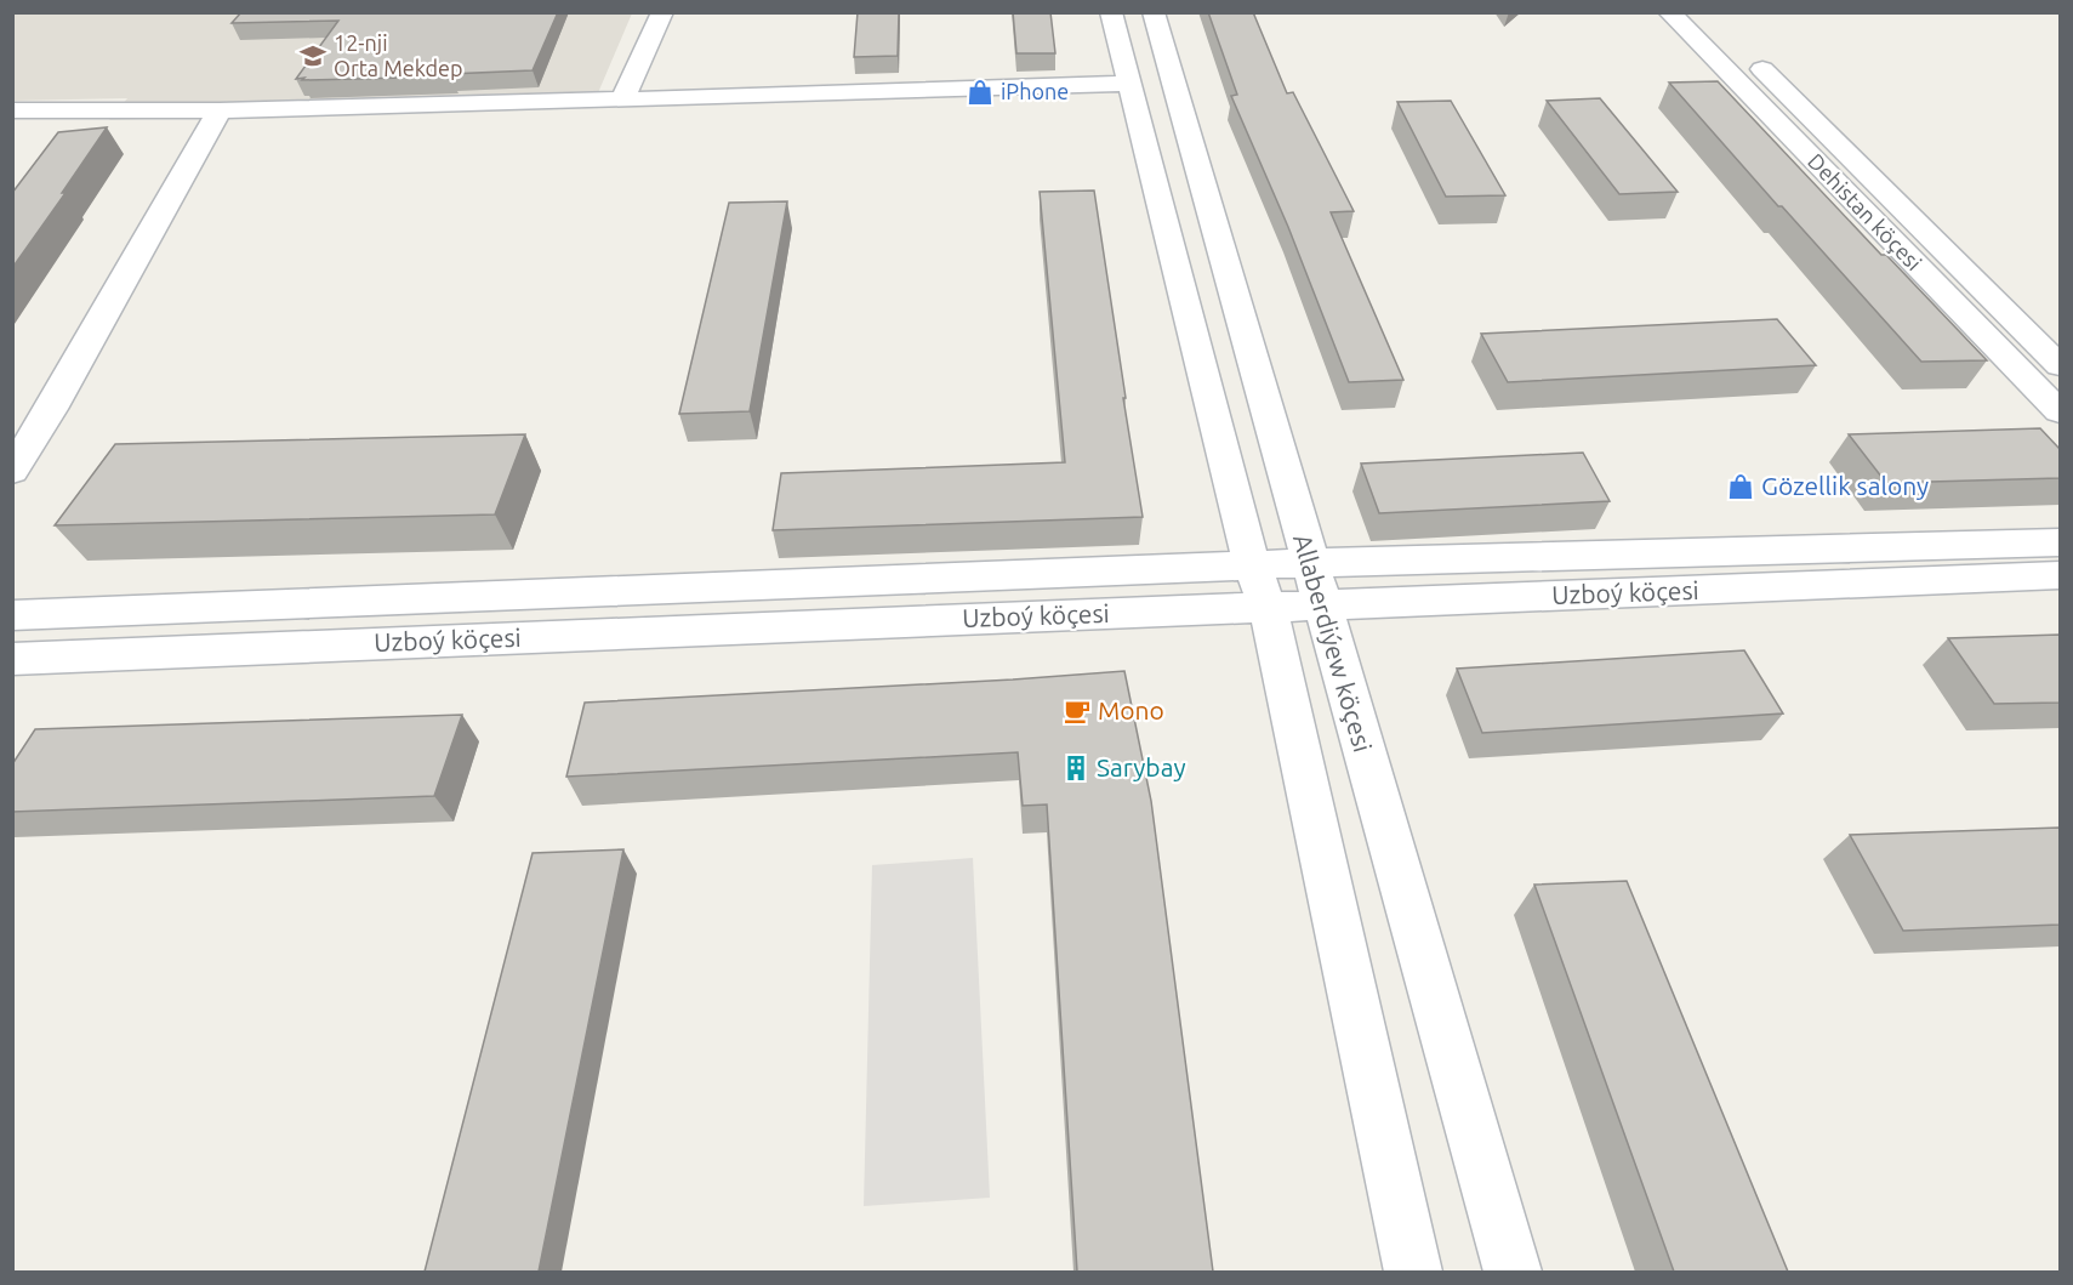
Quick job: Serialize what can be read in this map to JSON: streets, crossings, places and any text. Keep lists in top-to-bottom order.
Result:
{
  "streets": {
    "street": ["Dehistan köçesi", "Uzboý köçesi", "Allaberdiýew köçesi"]
  },
  "crossings": [
    ["Uzboý köçesi", "Allaberdiýew köçesi"]
  ],
  "places": {
    "school or university": ["12-nji Orta Mekdep"],
    "shop": ["iPhone", "Gözellik salony"],
    "cafe": ["Mono"],
    "building": ["Sarybay"]
  }
}
